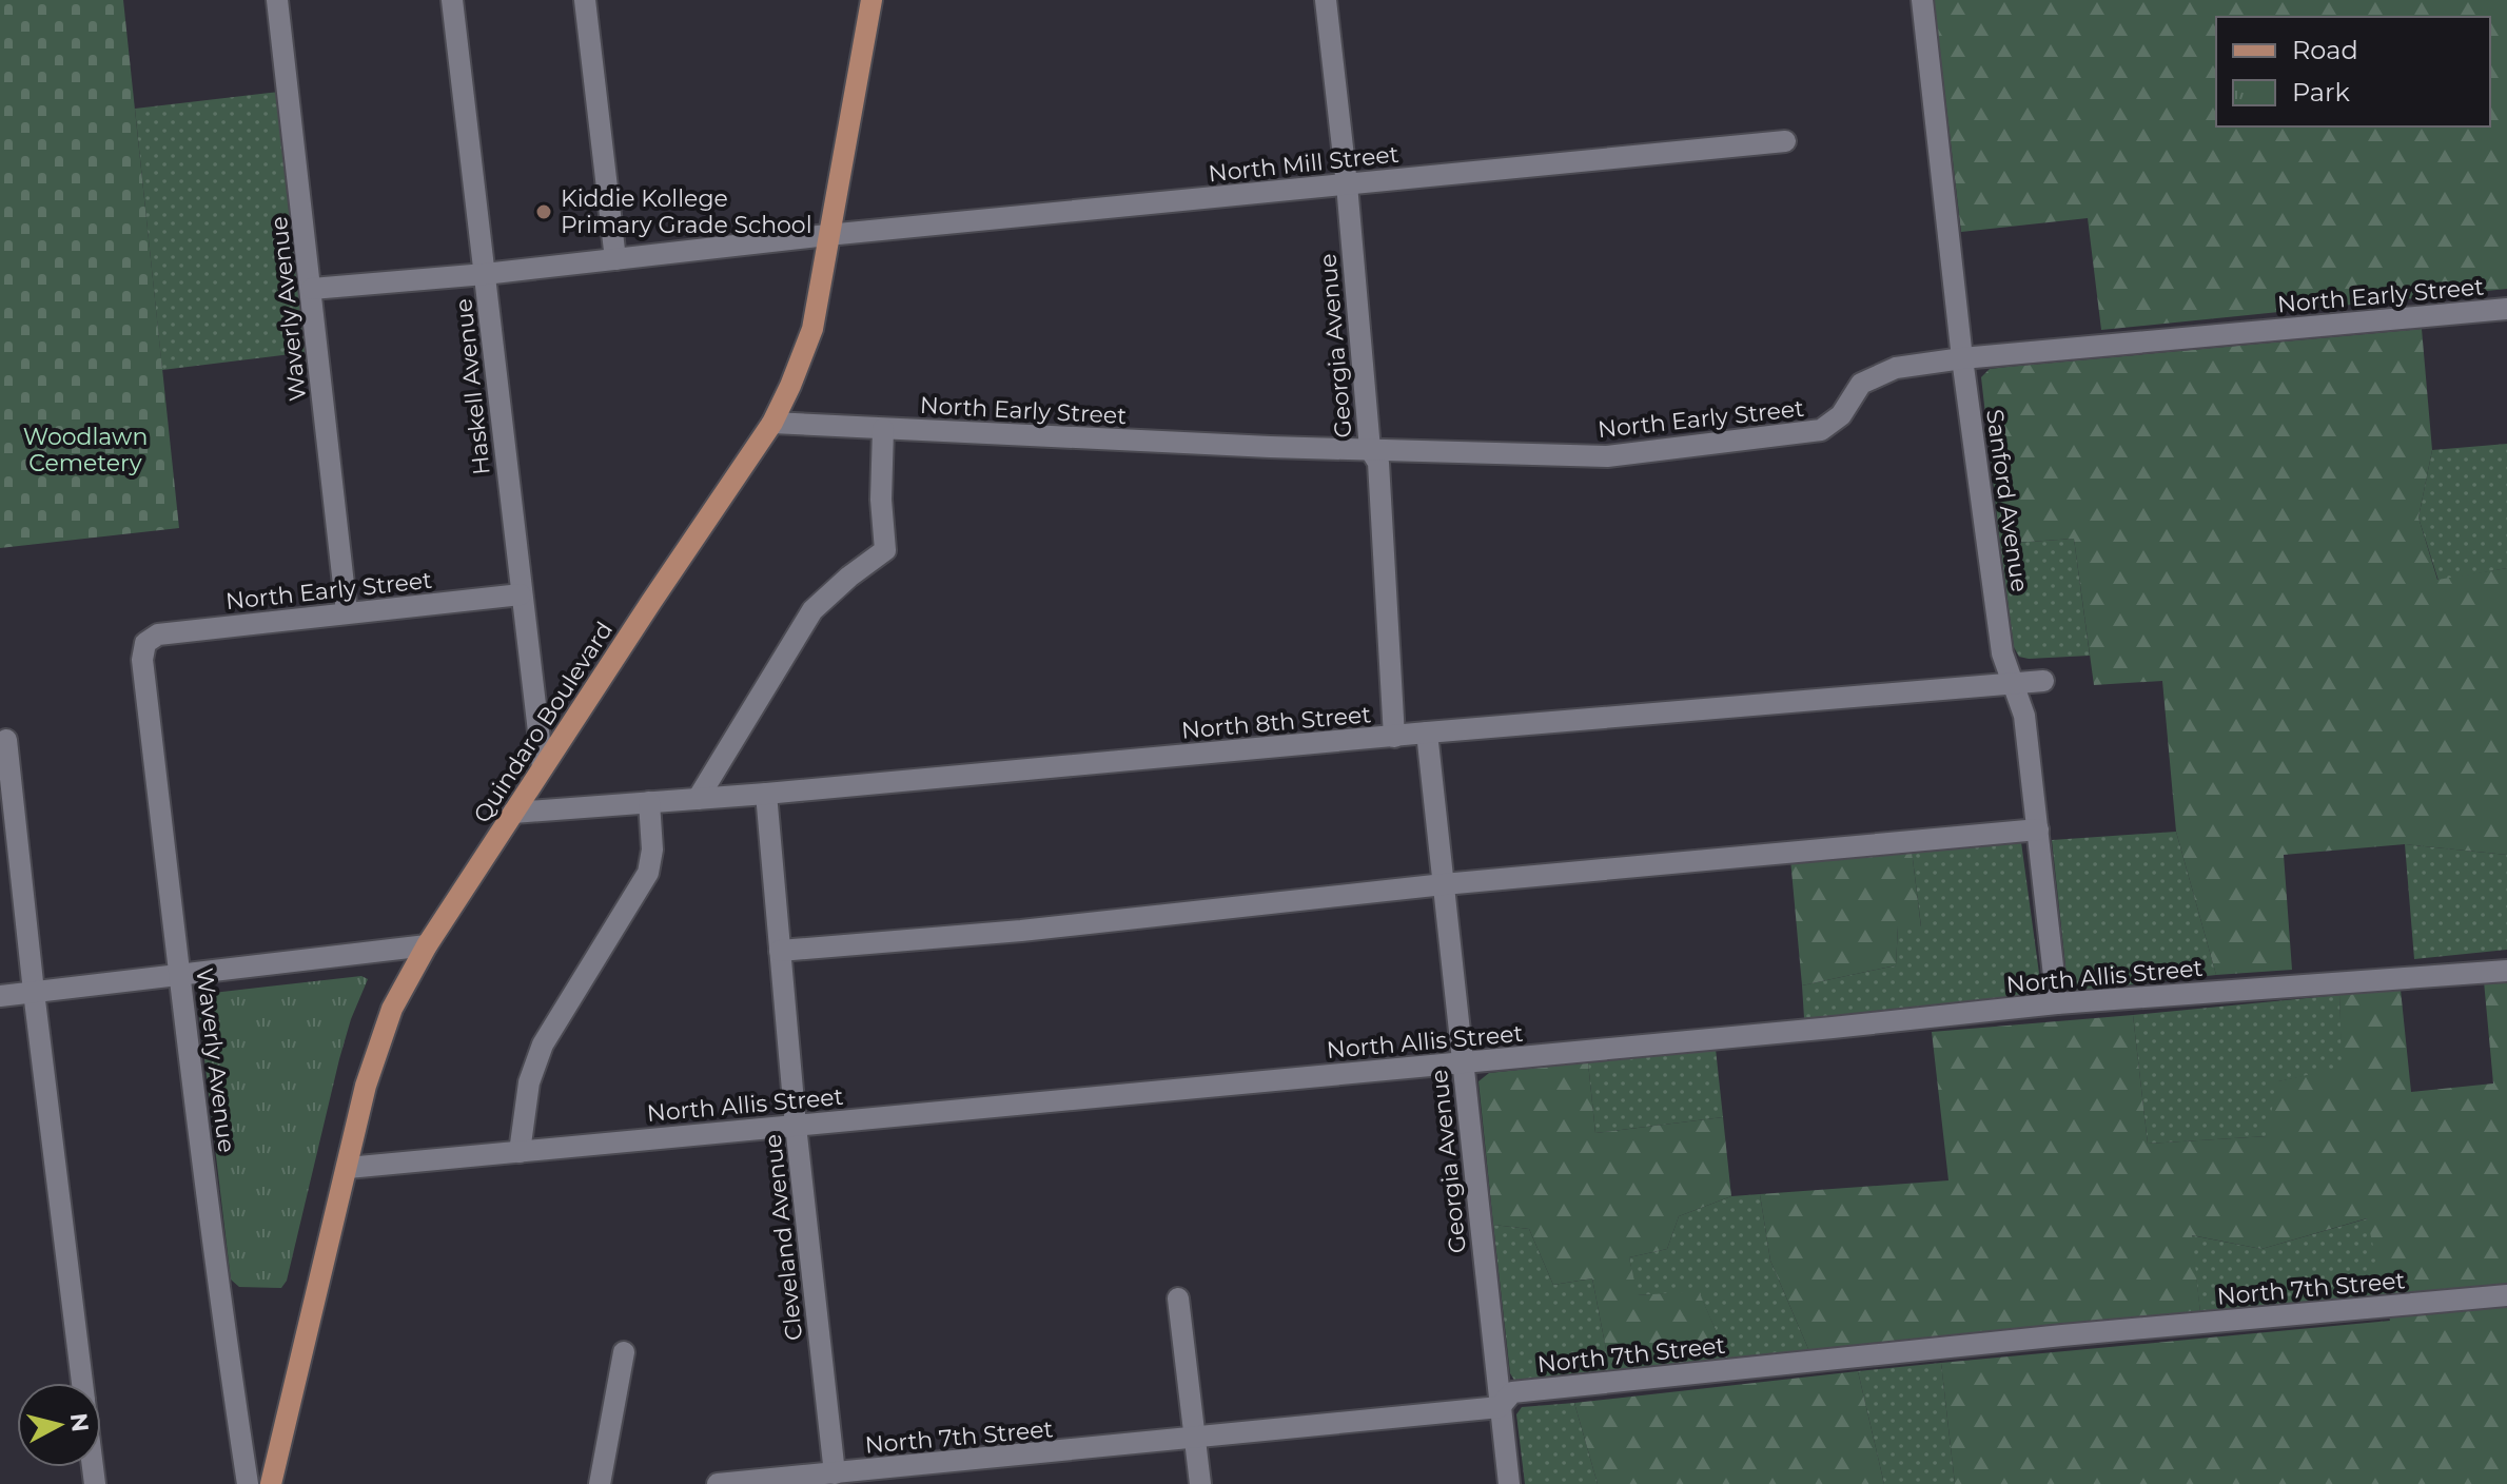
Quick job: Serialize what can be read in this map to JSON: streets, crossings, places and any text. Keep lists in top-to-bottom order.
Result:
{
  "streets": {
    "main road": ["Quindaro Boulevard"],
    "street": [
      "North Mill Street",
      "North Early Street",
      "Waverly Avenue",
      "Georgia Avenue",
      "Haskell Avenue",
      "Sanford Avenue",
      "North 8th Street",
      "North Allis Street",
      "Cleveland Avenue",
      "North 7th Street"
    ]
  },
  "crossings": [
    ["North Mill Street", "Waverly Avenue"],
    ["North Mill Street", "Georgia Avenue"],
    ["North Mill Street", "Haskell Avenue"],
    ["North Mill Street", "Quindaro Boulevard"],
    ["North Early Street", "Waverly Avenue"],
    ["North Early Street", "Georgia Avenue"],
    ["North Early Street", "Haskell Avenue"],
    ["North Early Street", "Sanford Avenue"],
    ["North Early Street", "Quindaro Boulevard"],
    ["Georgia Avenue", "North 8th Street"],
    ["Georgia Avenue", "North Allis Street"],
    ["Georgia Avenue", "North 7th Street"],
    ["Haskell Avenue", "Quindaro Boulevard"],
    ["Sanford Avenue", "North 8th Street"],
    ["Sanford Avenue", "North Allis Street"],
    ["Quindaro Boulevard", "North 8th Street"],
    ["Quindaro Boulevard", "North Allis Street"],
    ["North 8th Street", "Cleveland Avenue"],
    ["North Allis Street", "Cleveland Avenue"],
    ["Cleveland Avenue", "North 7th Street"]
  ],
  "parks": ["Woodlawn Cemetery"],
  "places": ["Kiddie Kollege Primary Grade School"],
  "legend": ["Road", "Park"],
  "north": "right"
}
